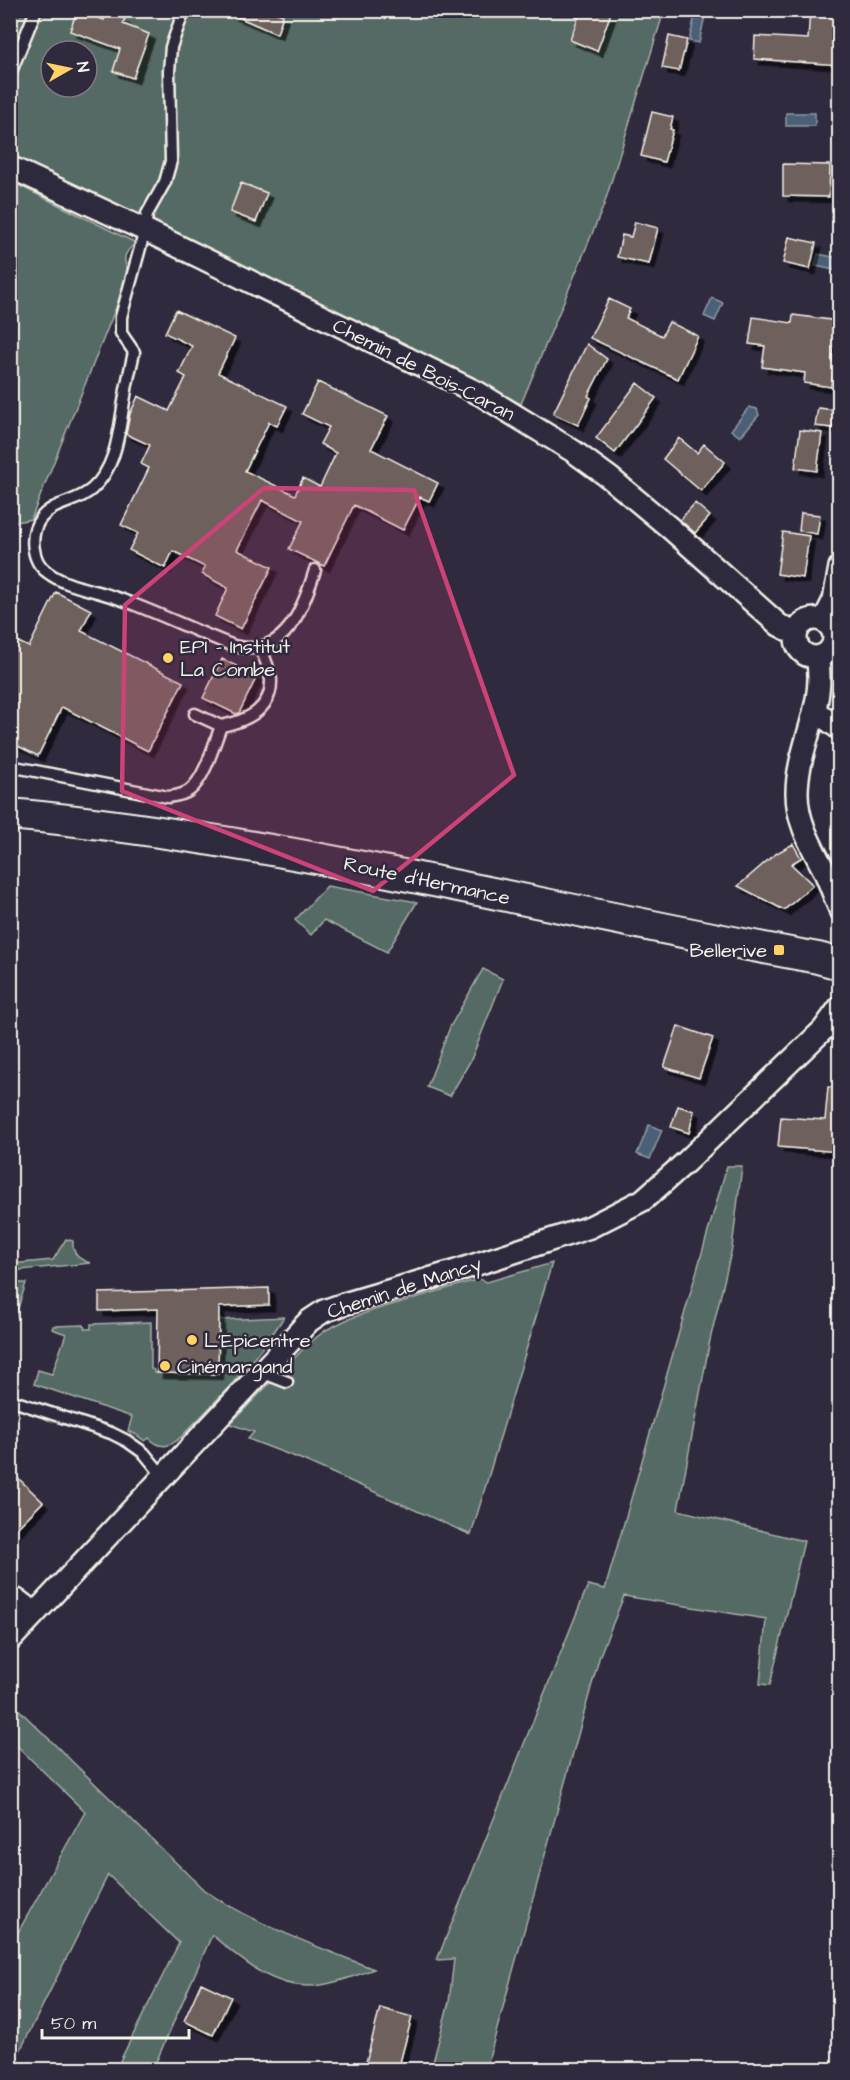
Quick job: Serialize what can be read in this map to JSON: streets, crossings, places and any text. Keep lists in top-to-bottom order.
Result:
{
  "streets": {
    "main road": ["Route d'Hermance"],
    "street": ["Chemin de Bois-Caran", "Chemin de Mancy"]
  },
  "places": {
    "other": ["EPI - Institut La Combe", "L'Epicentre", "Cinémargand"],
    "transit": ["Bellerive"]
  },
  "scale_bar": "50 m",
  "north": "right"
}
